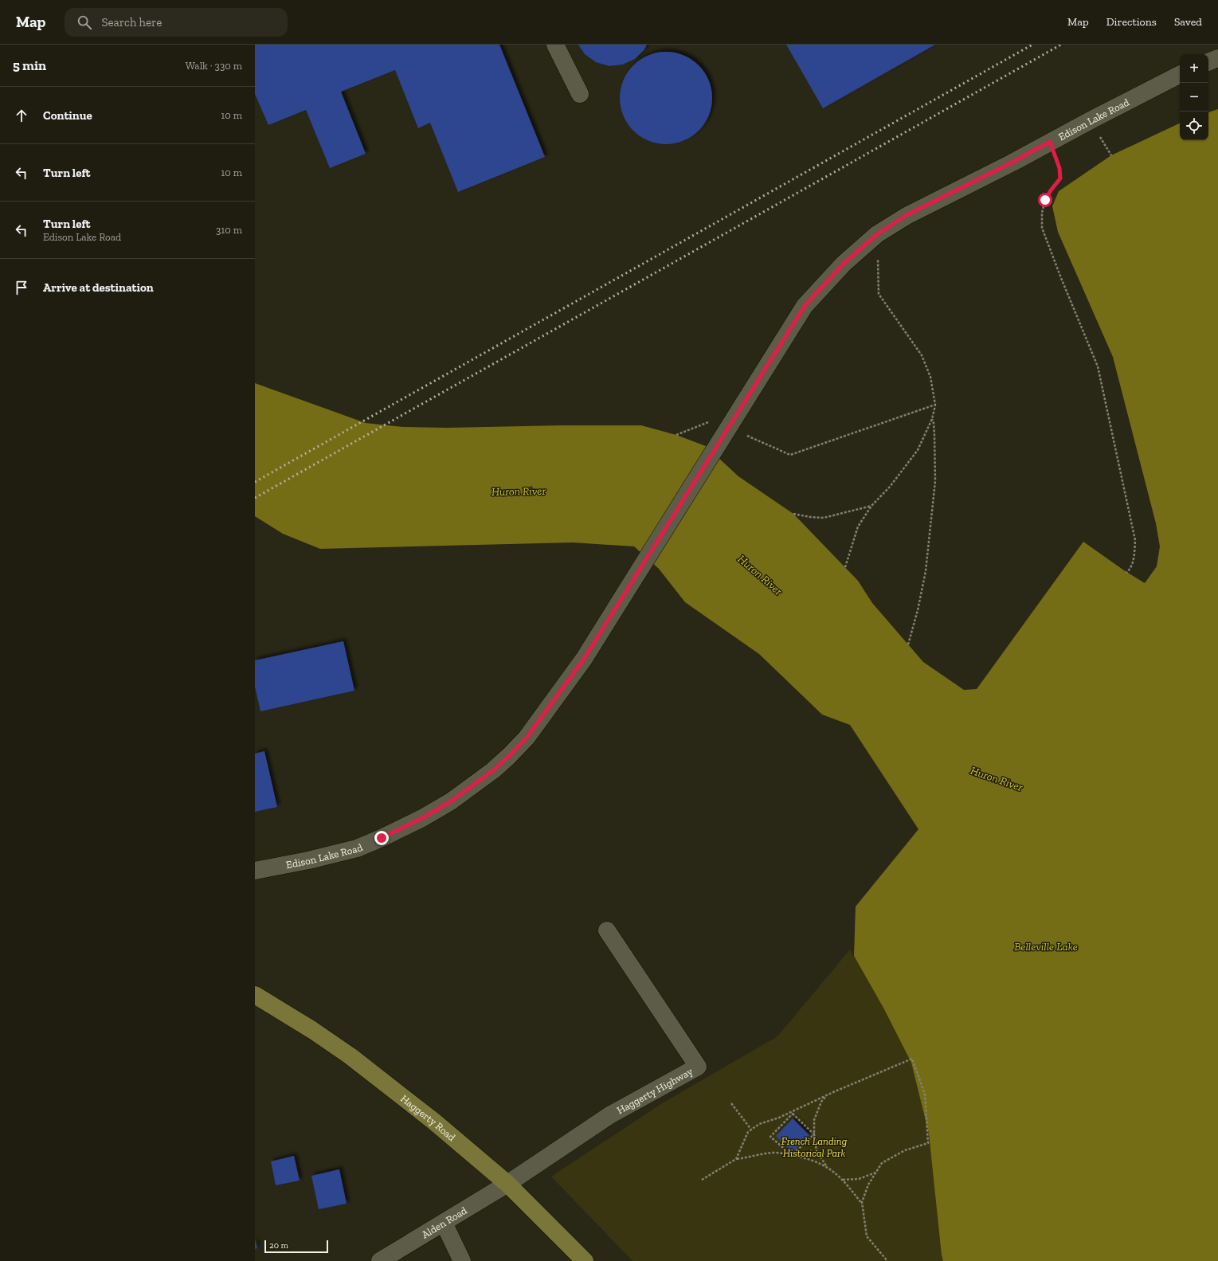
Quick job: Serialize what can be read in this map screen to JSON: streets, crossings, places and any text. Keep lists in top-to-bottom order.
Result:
{
  "streets": {
    "main road": ["Haggerty Road"],
    "street": ["Edison Lake Road", "Haggerty Highway", "Alden Road"]
  },
  "crossings": [
    ["Haggerty Highway", "Haggerty Road"],
    ["Haggerty Highway", "Alden Road"],
    ["Haggerty Road", "Alden Road"]
  ],
  "water": ["Huron River", "Belleville Lake"],
  "parks": ["French Landing Historical Park"],
  "scale_bar": "20 m",
  "page": {
    "header": "Map",
    "search": "Search here",
    "nav": ["Map", "Directions", "Saved"],
    "heading": ["5 min", "Walk · 330 m"],
    "map_buttons": ["+", "−"],
    "list": [
      ["Continue", "10 m"],
      ["Turn left", "10 m"],
      ["Turn left", "Edison Lake Road", "310 m"],
      "Arrive at destination"
    ],
    "scale": "20 m"
  }
}
